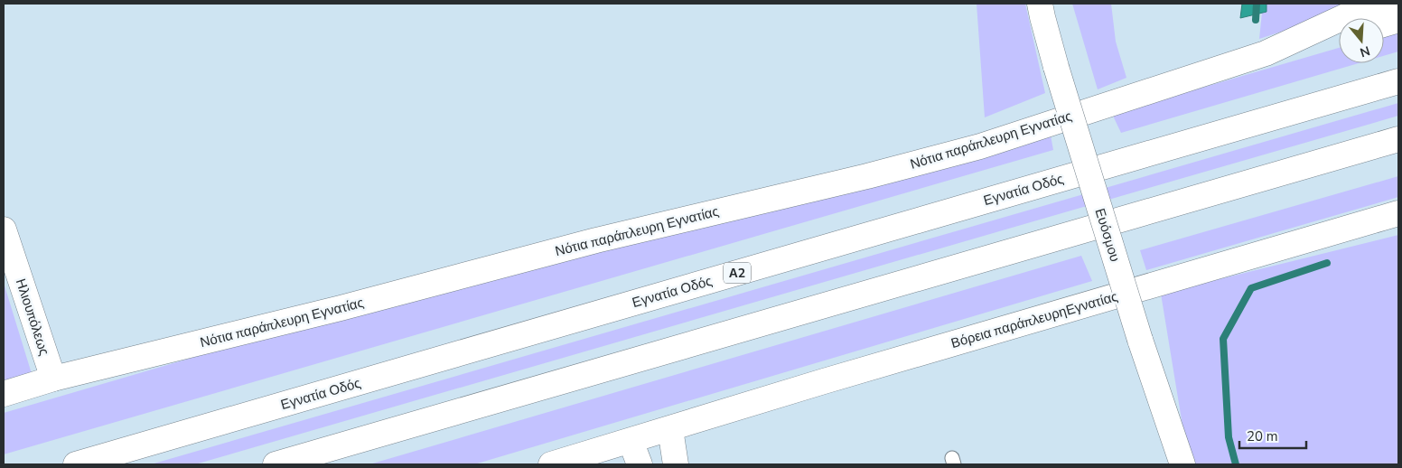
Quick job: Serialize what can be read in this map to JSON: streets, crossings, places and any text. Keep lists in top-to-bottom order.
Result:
{
  "streets": {
    "main road": [
      "Νότια παράπλευρη Εγνατίας",
      "Εγνατία Οδός",
      "Ευόσμου",
      "Α2",
      "Ηλιουπόλεως",
      "Βόρεια παράπλευρηΕγνατίας"
    ]
  },
  "crossings": [
    ["Νότια παράπλευρη Εγνατίας", "Ηλιουπόλεως"]
  ],
  "scale_bar": "20 m",
  "north": "bottom"
}
